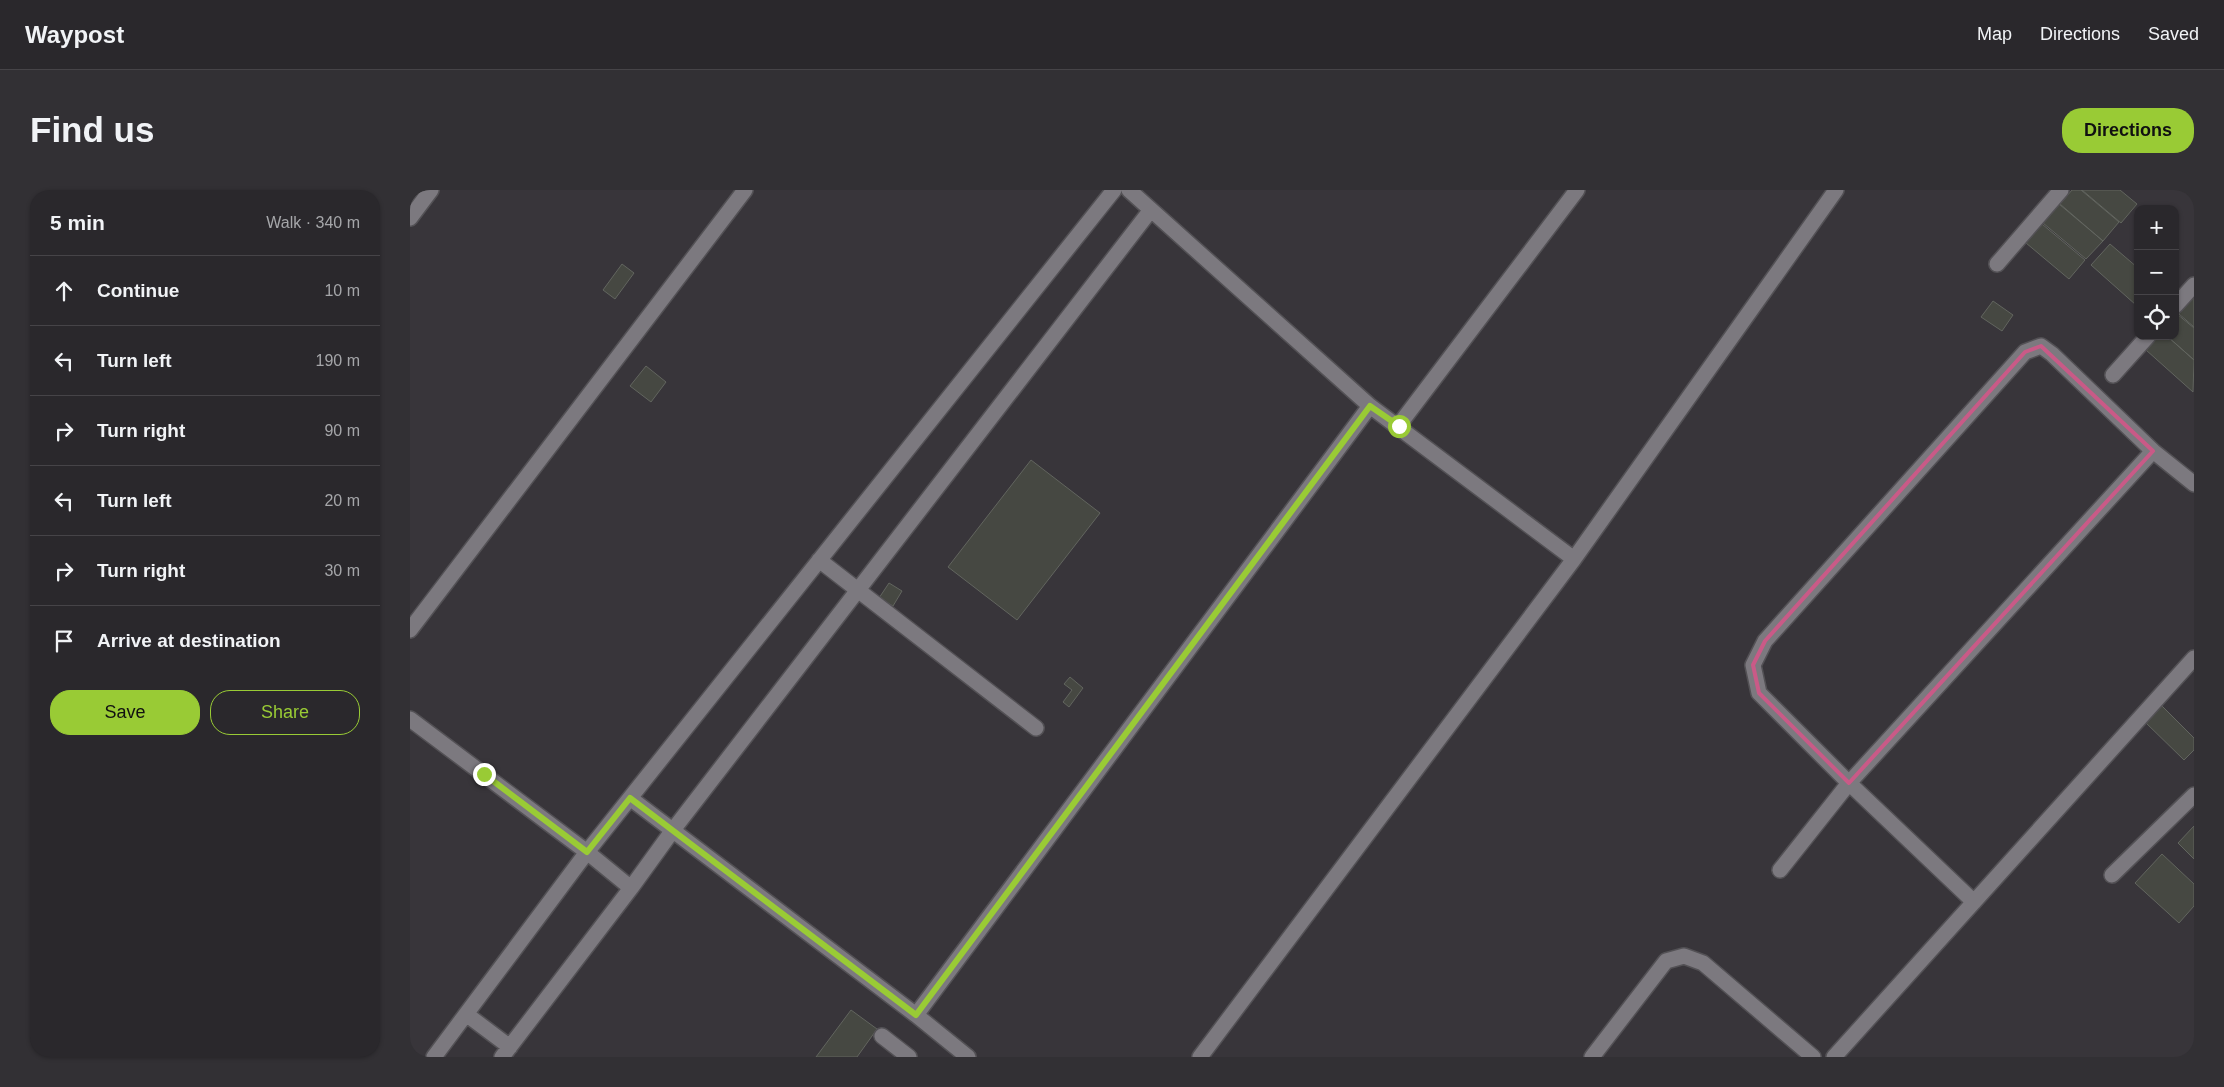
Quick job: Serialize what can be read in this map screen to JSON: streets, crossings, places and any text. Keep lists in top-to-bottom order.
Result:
{
  "page": {
    "header": "Waypost",
    "nav": ["Map", "Directions", "Saved"],
    "buttons": [
      "Directions",
      ["Save", "Share"]
    ],
    "title": "Find us",
    "heading": ["5 min", "Walk · 340 m"],
    "map_buttons": ["+", "−"],
    "list": [
      ["Continue", "10 m"],
      ["Turn left", "190 m"],
      ["Turn right", "90 m"],
      ["Turn left", "20 m"],
      ["Turn right", "30 m"],
      "Arrive at destination"
    ]
  }
}
